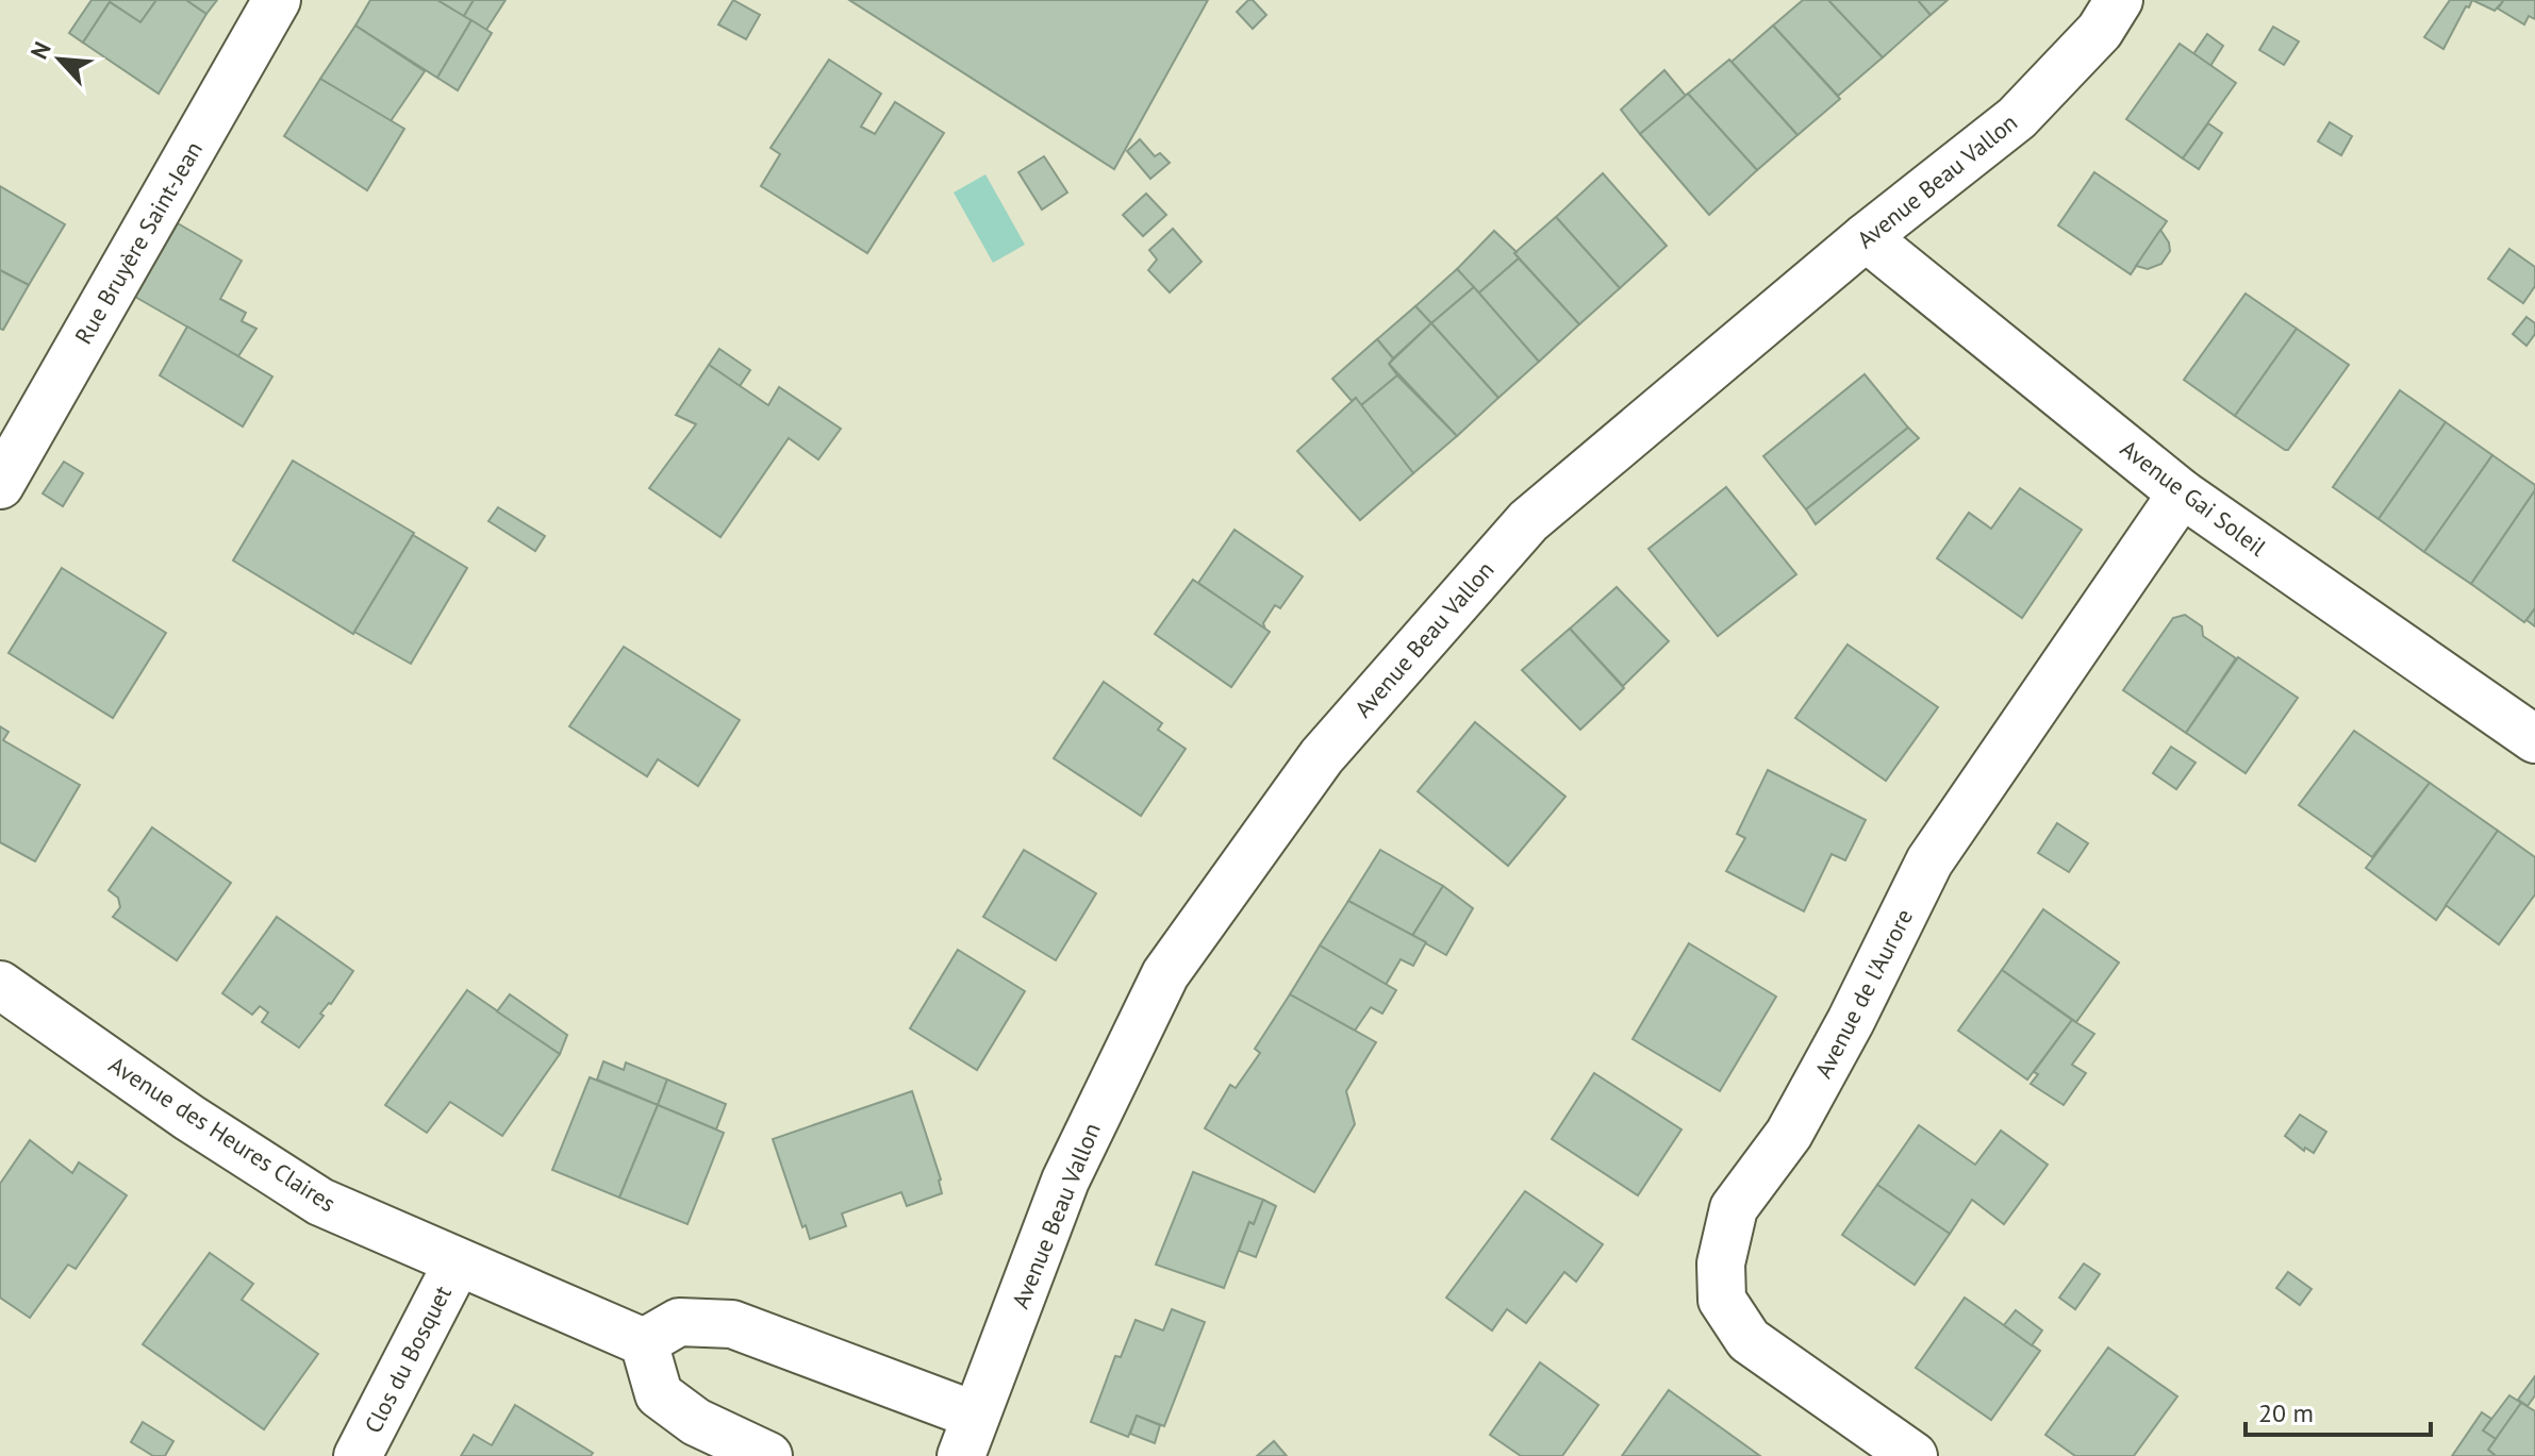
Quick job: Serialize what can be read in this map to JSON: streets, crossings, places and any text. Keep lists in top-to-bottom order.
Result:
{
  "streets": {
    "street": [
      "Avenue Beau Vallon",
      "Rue Bruyère Saint-Jean",
      "Avenue Gai Soleil",
      "Avenue de l'Aurore",
      "Avenue des Heures Claires",
      "Clos du Bosquet"
    ]
  },
  "crossings": [
    ["Avenue Beau Vallon", "Avenue Gai Soleil"],
    ["Avenue Gai Soleil", "Avenue de l'Aurore"],
    ["Avenue des Heures Claires", "Clos du Bosquet"]
  ],
  "scale_bar": "20 m",
  "north": "top left"
}
